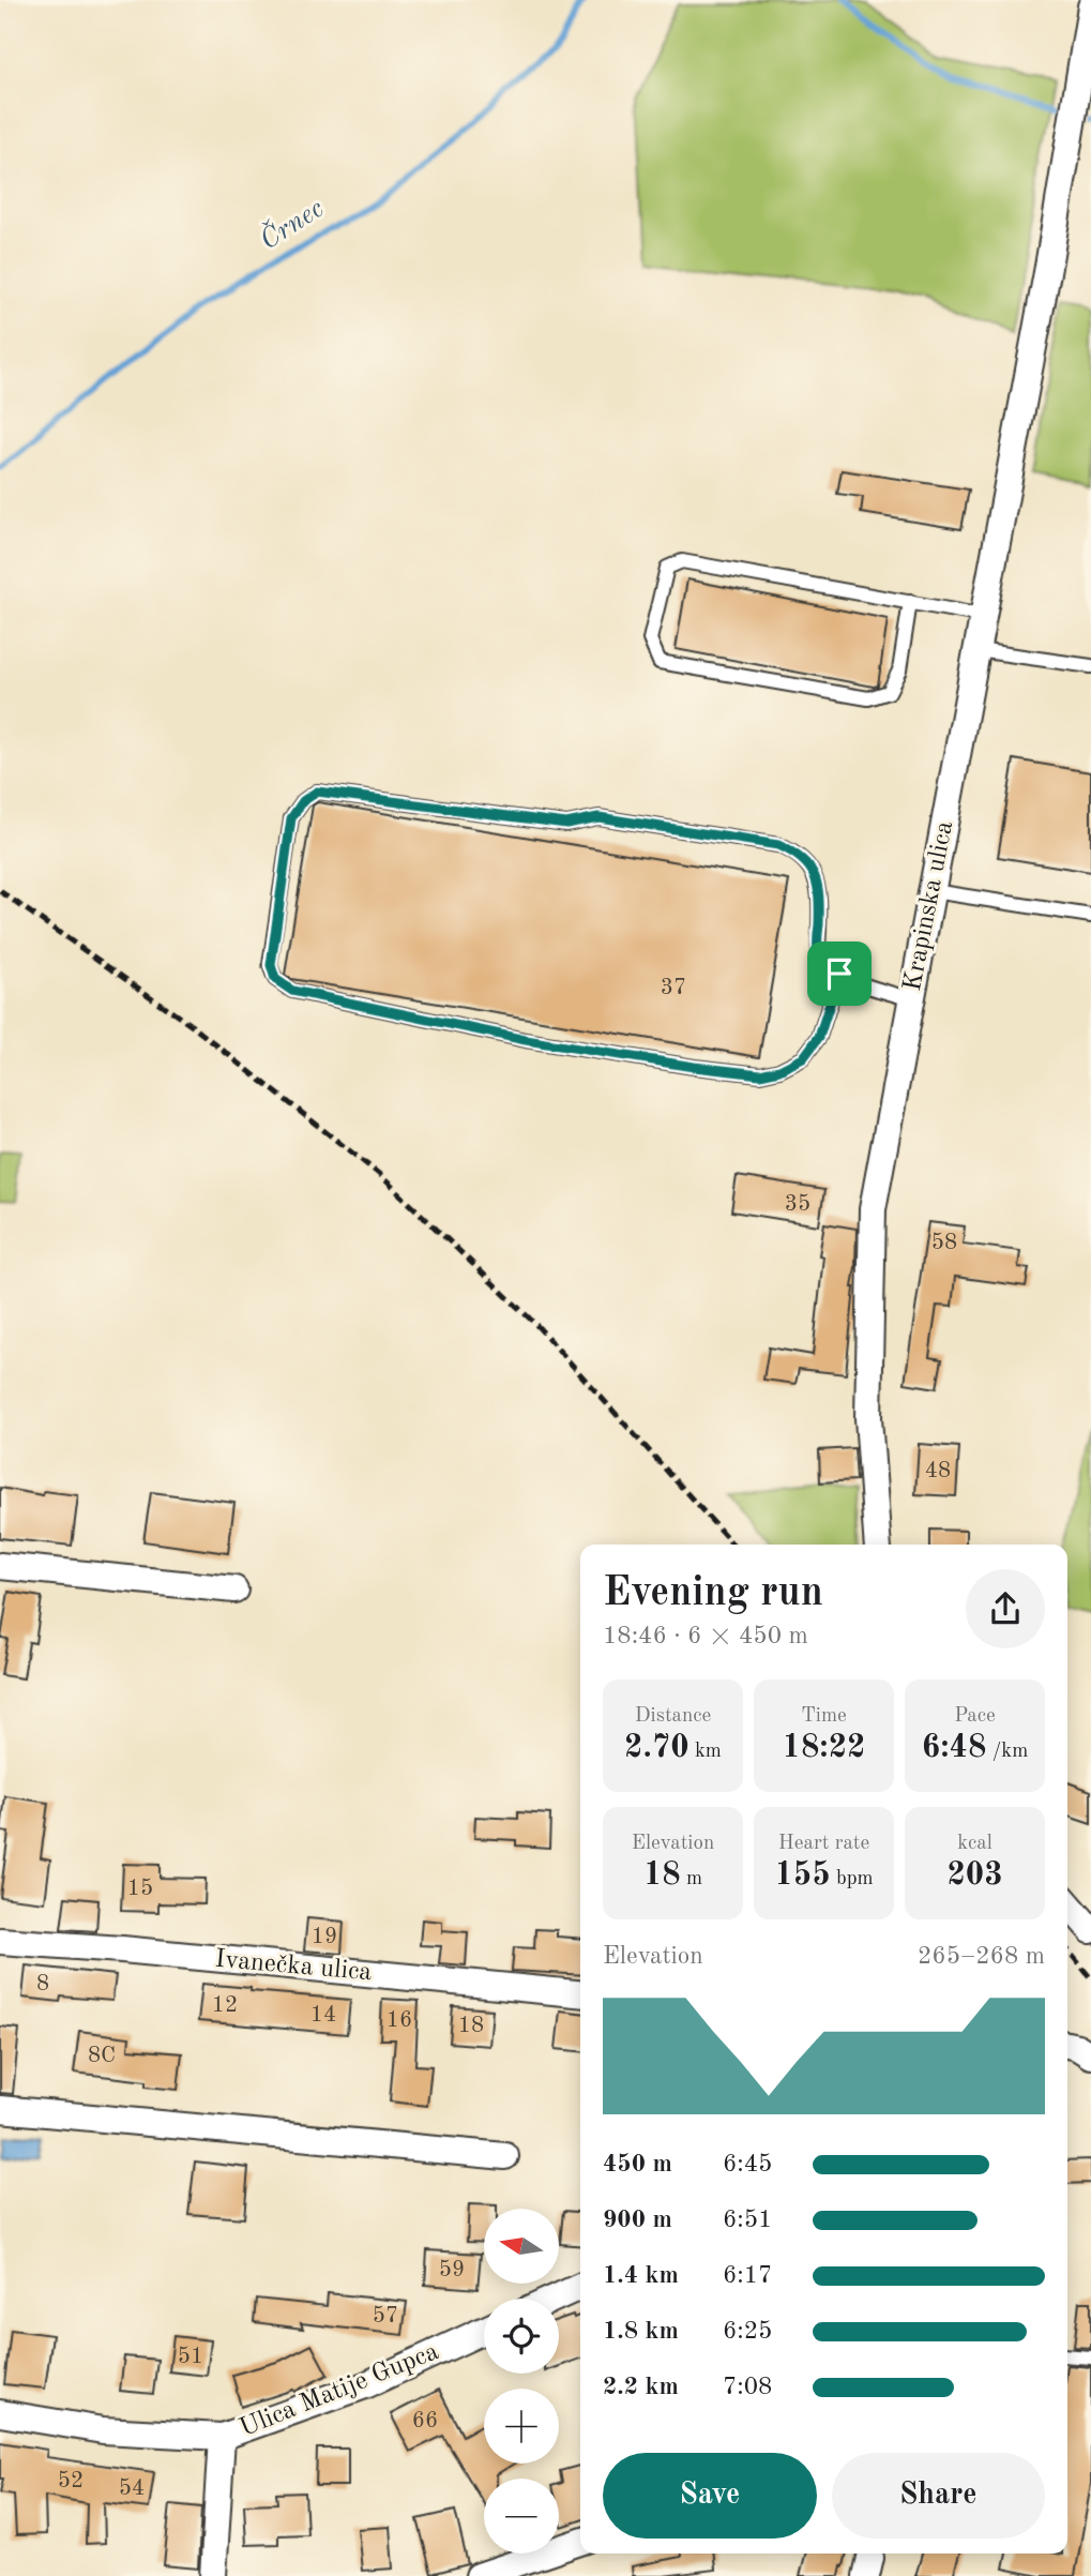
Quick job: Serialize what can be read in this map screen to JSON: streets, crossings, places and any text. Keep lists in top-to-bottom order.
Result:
{
  "streets": {
    "street": ["Krapinska ulica", "Ivanečka ulica", "Ulica Matije Gupca"]
  },
  "water": ["Črnec"],
  "house_numbers": [
    "37",
    "35",
    "58",
    "48",
    "15",
    "19",
    "8",
    "12",
    "14",
    "16",
    "18",
    "8C",
    "59",
    "57",
    "51",
    "66",
    "52",
    "54"
  ],
  "north": "left",
  "page": {
    "heading": ["Evening run", "18:46 · 6 × 450 m"],
    "stats": [
      ["Distance", "2.70 km"],
      ["Time", "18:22"],
      ["Pace", "6:48 /km"],
      ["Elevation", "18 m"],
      ["Heart rate", "155 bpm"],
      ["kcal", "203"]
    ],
    "chart": ["Elevation", "265–268 m"],
    "list": [
      {
        "name": "450 m",
        "note": "6:45"
      },
      {
        "name": "900 m",
        "note": "6:51"
      },
      {
        "name": "1.4 km",
        "note": "6:17"
      },
      {
        "name": "1.8 km",
        "note": "6:25"
      },
      {
        "name": "2.2 km",
        "note": "7:08"
      }
    ],
    "map_buttons": ["+", "−"],
    "buttons": ["Save", "Share"]
  }
}
